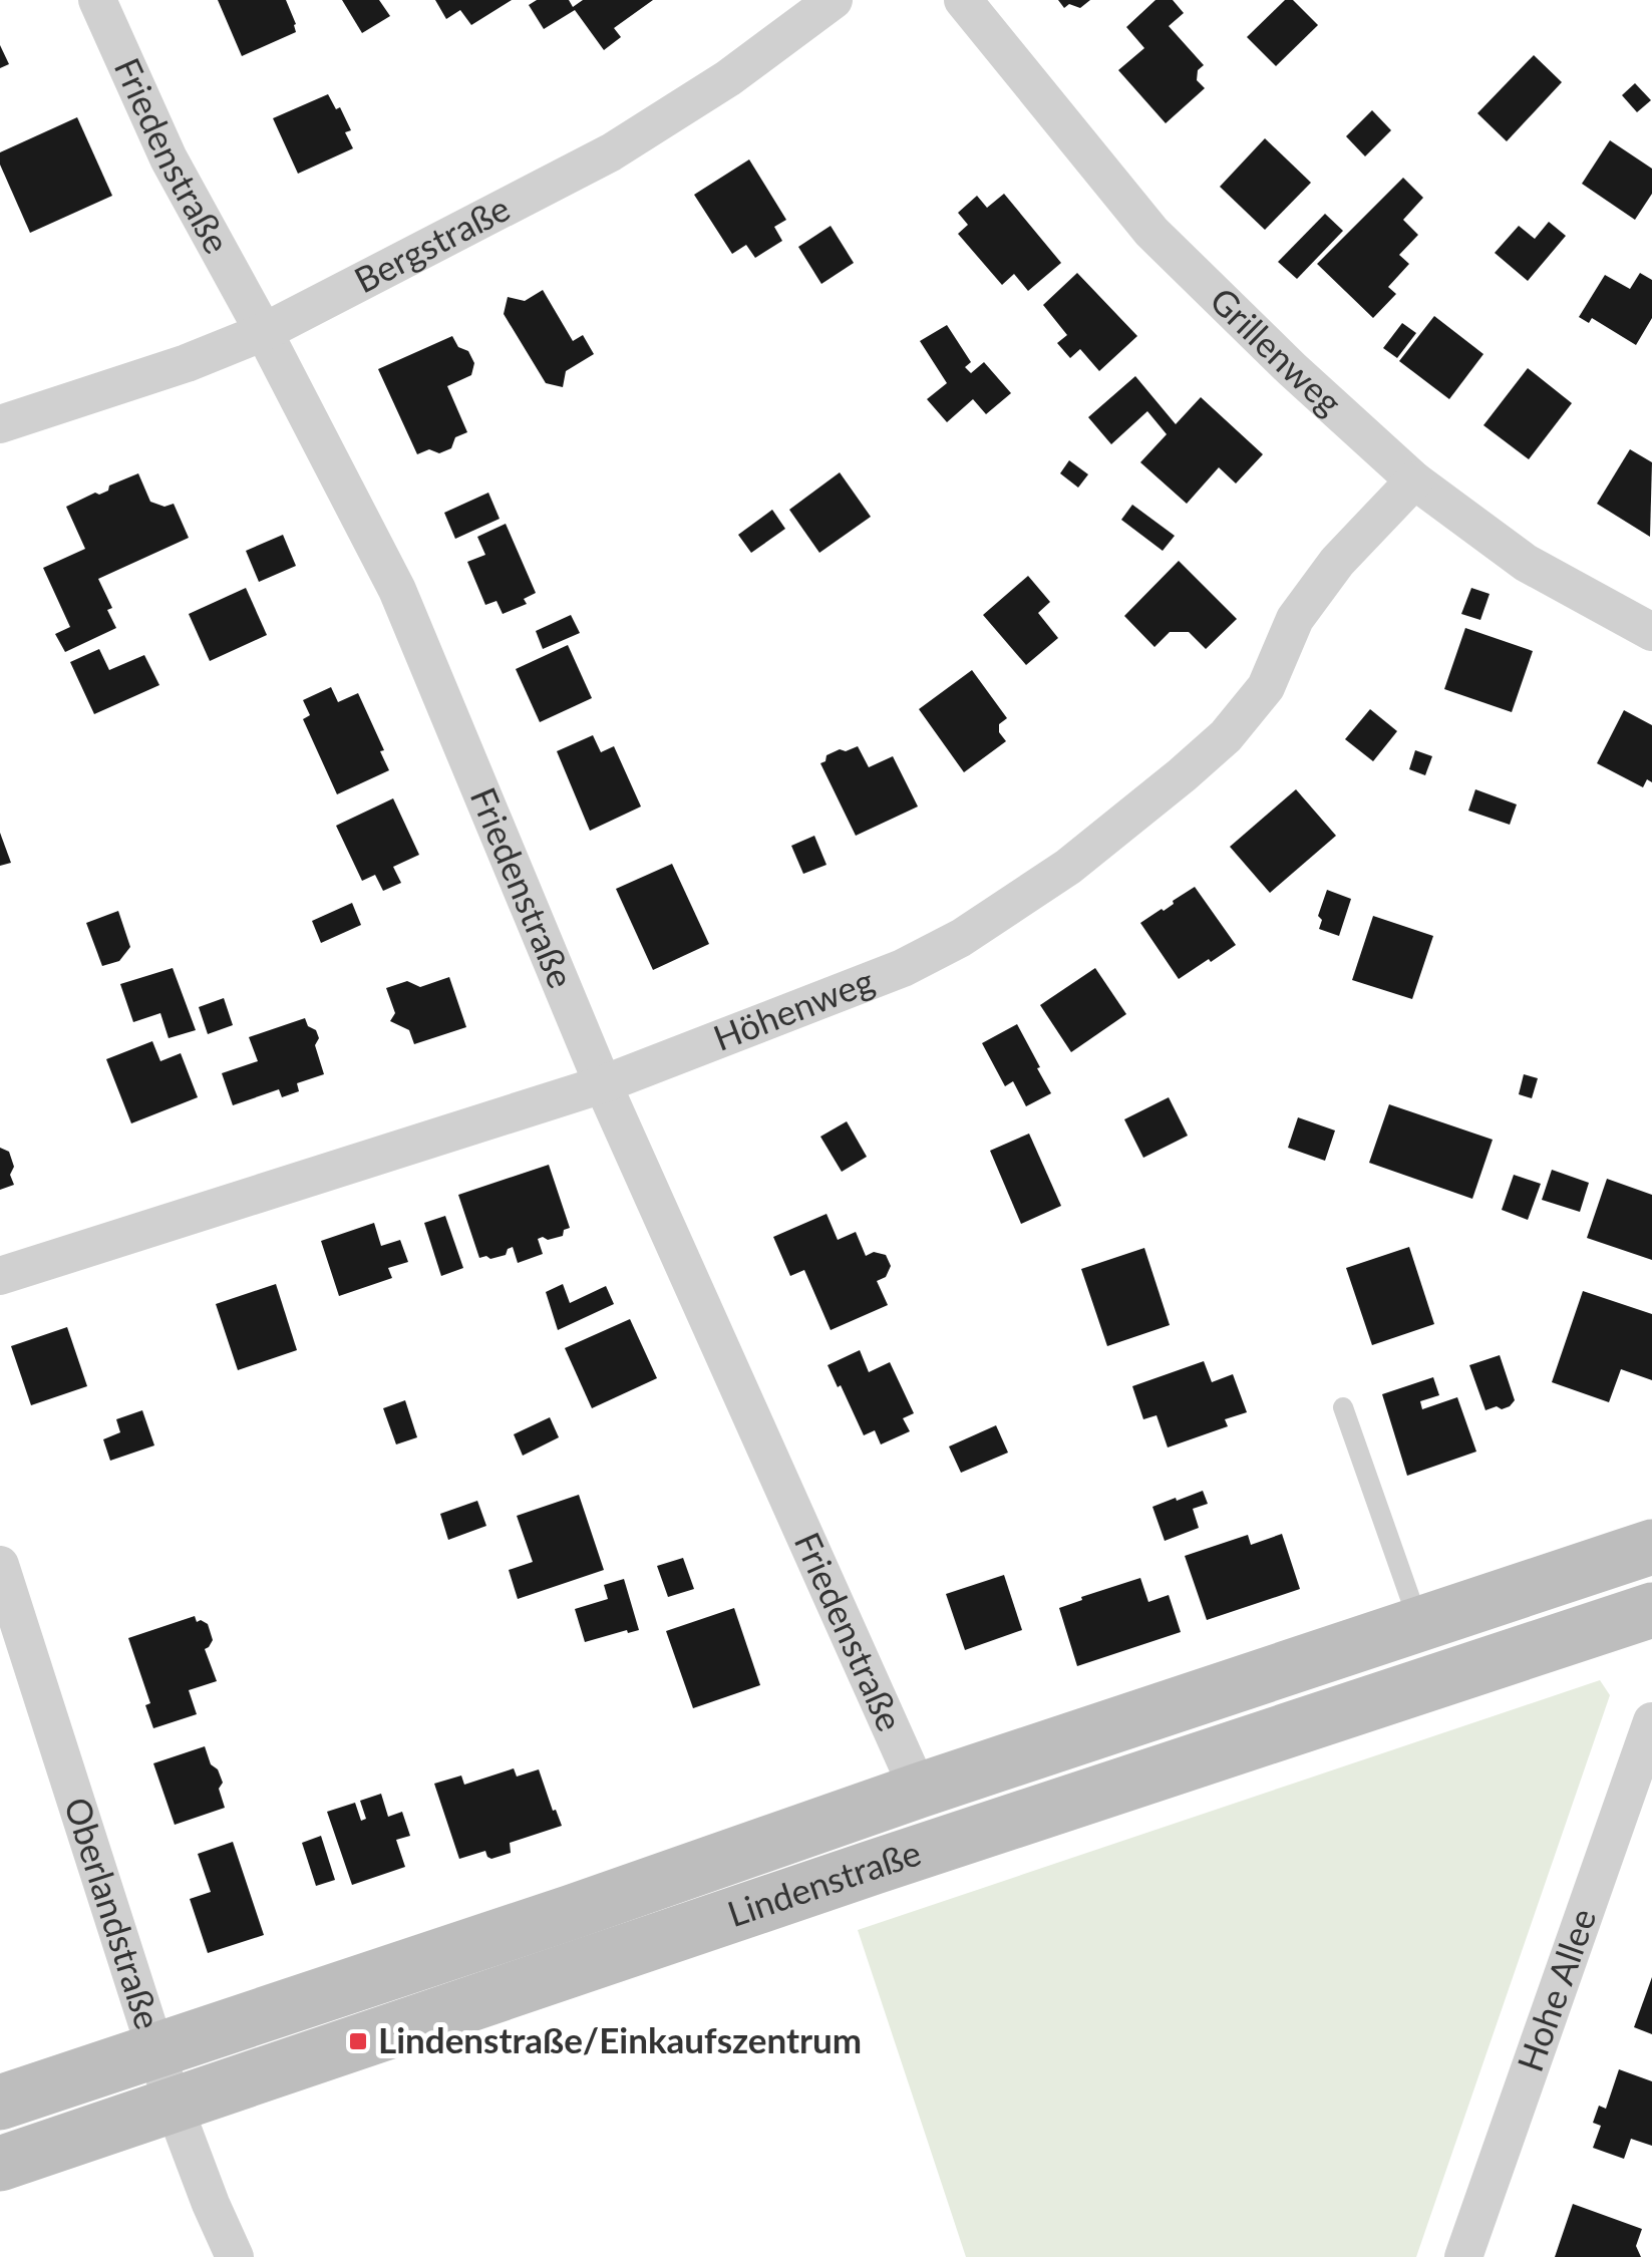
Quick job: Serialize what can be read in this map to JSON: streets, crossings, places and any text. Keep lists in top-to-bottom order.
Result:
{
  "streets": {
    "street": [
      "Friedenstraße",
      "Bergstraße",
      "Grillenweg",
      "Höhenweg",
      "Lindenstraße",
      "Oberlandstraße",
      "Hohe Allee"
    ]
  },
  "crossings": [
    ["Friedenstraße", "Bergstraße"],
    ["Friedenstraße", "Höhenweg"],
    ["Friedenstraße", "Lindenstraße"],
    ["Grillenweg", "Höhenweg"],
    ["Lindenstraße", "Oberlandstraße"]
  ],
  "places": {
    "transit": ["Lindenstraße/Einkaufszentrum"]
  }
}
